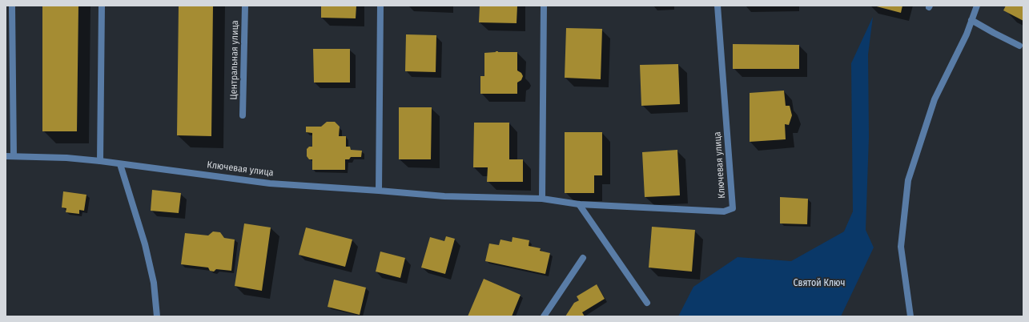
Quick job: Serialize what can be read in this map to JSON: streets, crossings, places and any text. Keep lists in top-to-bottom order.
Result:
{
  "streets": {
    "street": ["Центральная улица", "Ключевая улица"]
  },
  "parks": ["Святой Ключ"]
}
